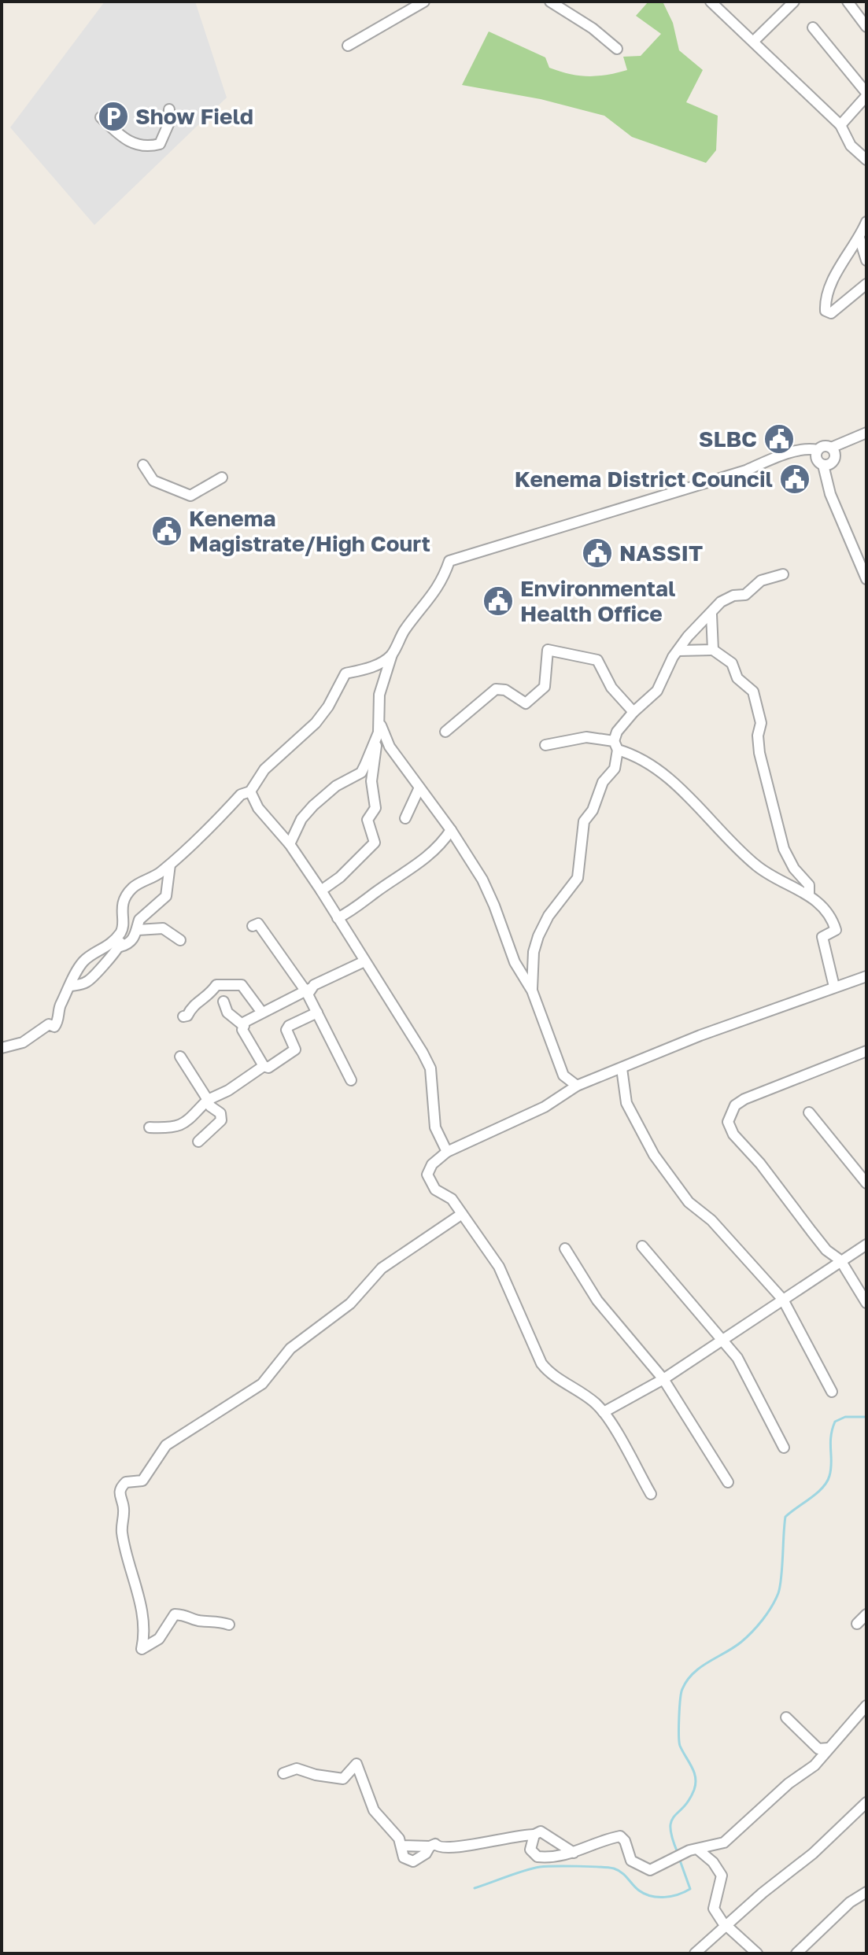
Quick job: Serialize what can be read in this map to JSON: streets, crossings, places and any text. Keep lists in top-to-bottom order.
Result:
{
  "places": {
    "parking": ["Show Field"],
    "public building": [
      "SLBC",
      "Kenema District Council",
      "Kenema Magistrate/High Court",
      "NASSIT",
      "Environmental Health Office"
    ]
  }
}
